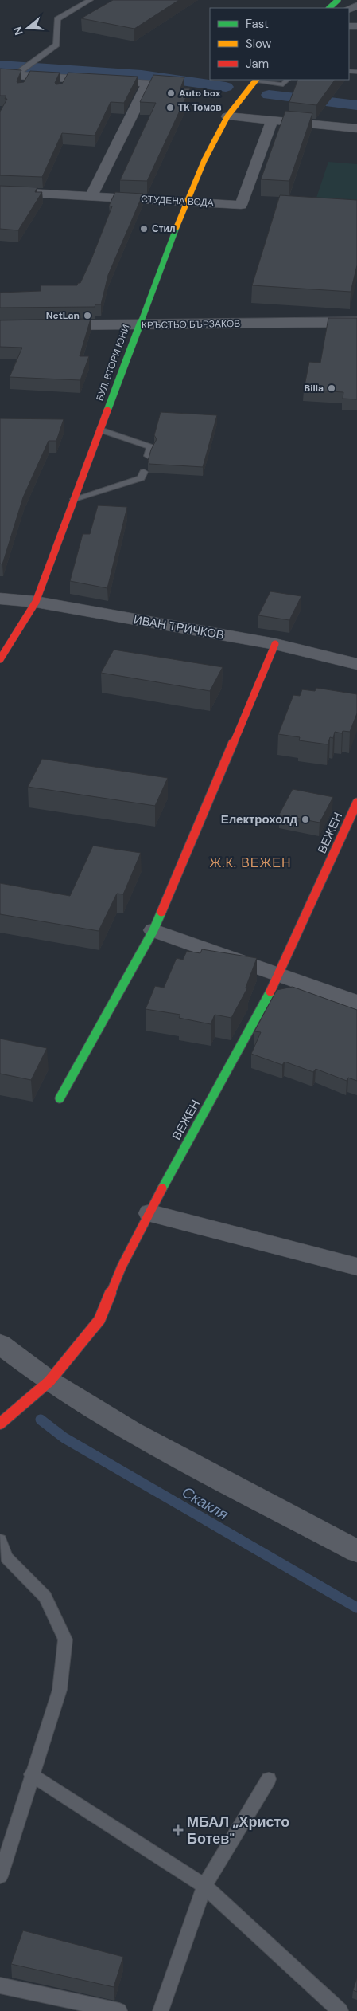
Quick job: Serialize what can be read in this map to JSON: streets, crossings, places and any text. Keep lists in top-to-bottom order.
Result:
{
  "streets": {
    "street": [
      "СТУДЕНА ВОДА",
      "КРЪСТЬО БЪРЗАКОВ",
      "БУЛ. ВТОРИ ЮНИ",
      "ИВАН ТРИЧКОВ",
      "ВЕЖЕН"
    ]
  },
  "crossings": [
    ["СТУДЕНА ВОДА", "БУЛ. ВТОРИ ЮНИ"],
    ["КРЪСТЬО БЪРЗАКОВ", "БУЛ. ВТОРИ ЮНИ"],
    ["БУЛ. ВТОРИ ЮНИ", "ИВАН ТРИЧКОВ"]
  ],
  "districts": ["Ж.К. ВЕЖЕН"],
  "water": ["Скакля"],
  "places": {
    "other": [
      "Auto box",
      "ТК Томов",
      "Стил",
      "NetLan",
      "Billa",
      "Електрохолд"
    ],
    "health": ["МБАЛ „Христо Ботев\""]
  },
  "legend": ["Fast", "Slow", "Jam"],
  "north": "left"
}
